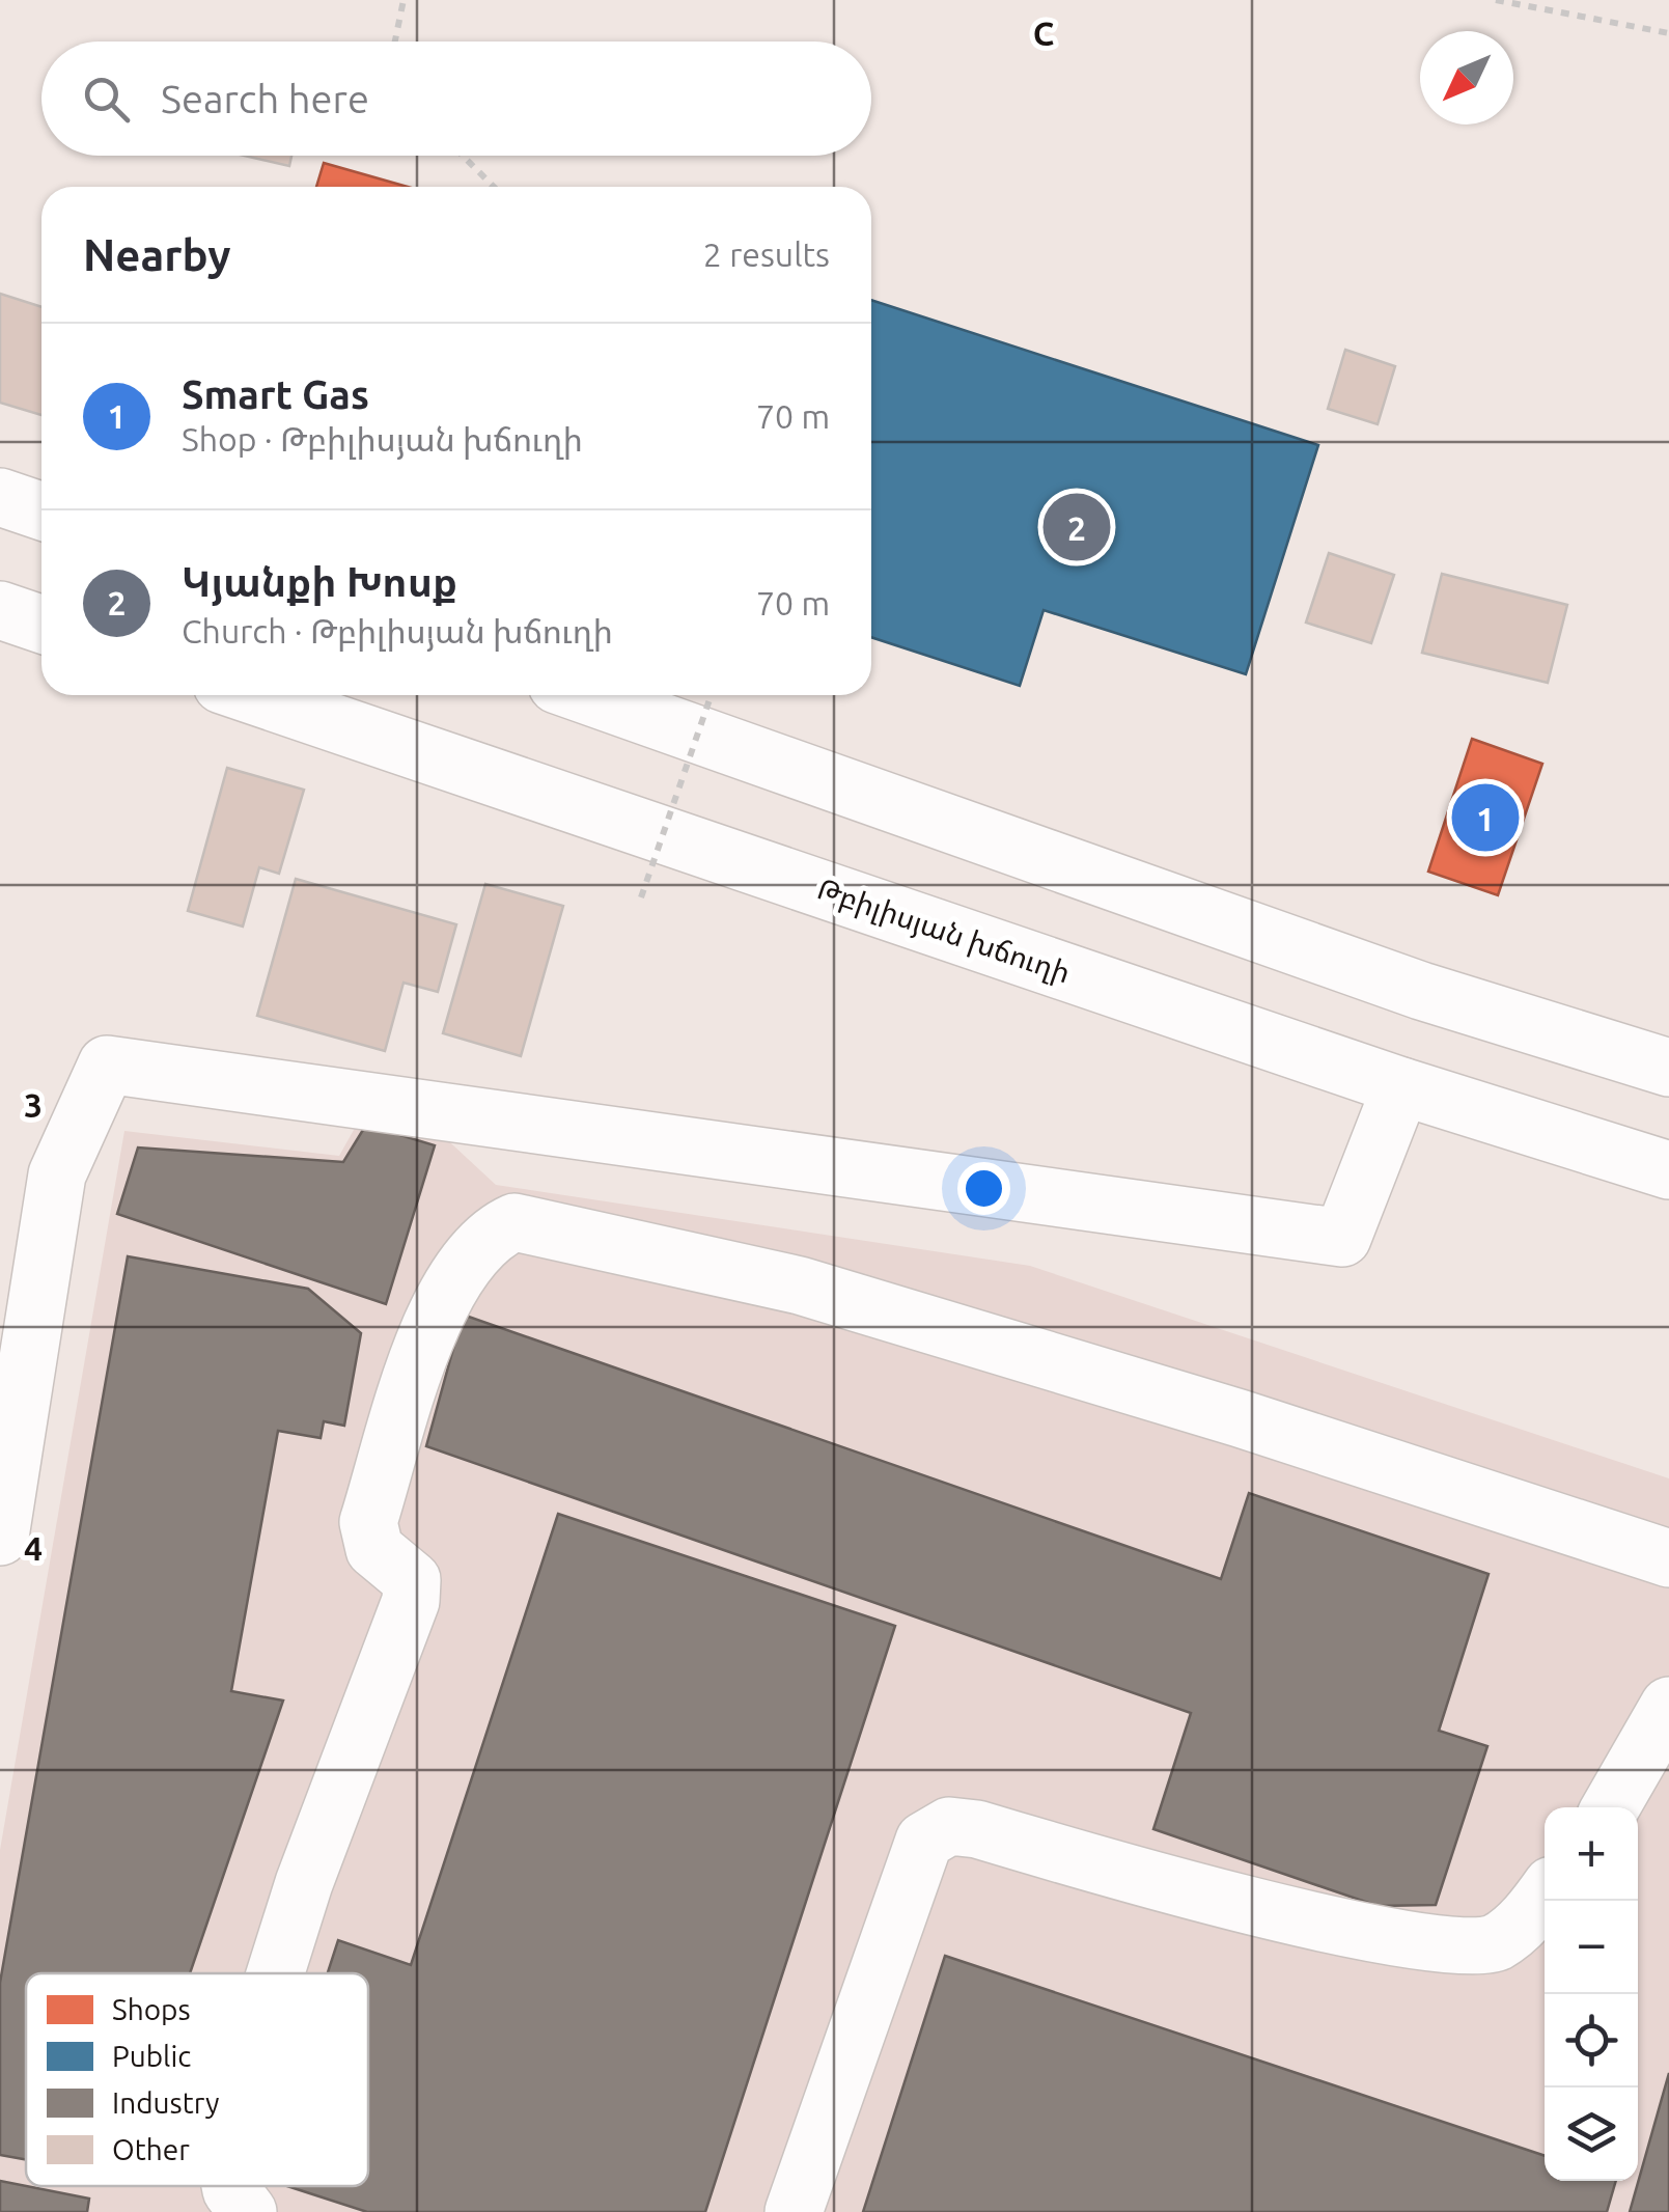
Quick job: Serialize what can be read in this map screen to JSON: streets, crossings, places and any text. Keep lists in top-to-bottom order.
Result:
{
  "streets": {
    "main road": ["Թբիլիսյան խճուղի"]
  },
  "legend": [
    "Shops",
    "Public",
    "Industry",
    "Other"
  ],
  "north": "bottom left",
  "page": {
    "search": "Search here",
    "heading": ["Nearby", "2 results"],
    "list": [
      {
        "mark": "1",
        "name": "Smart Gas",
        "note": "Shop · Թբիլիսյան խճուղի",
        "value": "70 m"
      },
      {
        "mark": "2",
        "name": "Կյանքի Խոսք",
        "note": "Church · Թբիլիսյան խճուղի",
        "value": "70 m"
      }
    ],
    "pins": ["2", "1"],
    "map_buttons": ["+", "−"]
  },
  "grid": {
    "columns": ["C"],
    "rows": ["3", "4"]
  }
}
